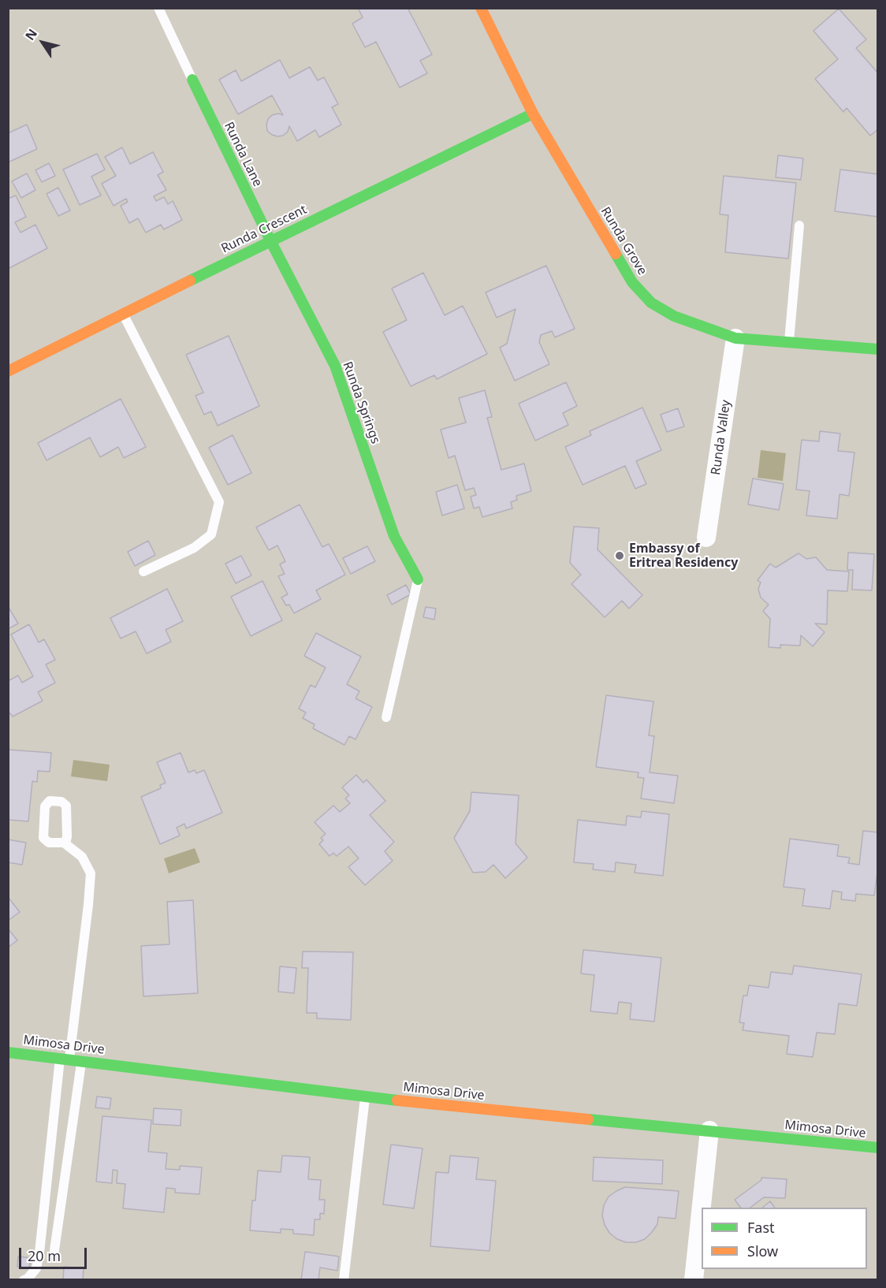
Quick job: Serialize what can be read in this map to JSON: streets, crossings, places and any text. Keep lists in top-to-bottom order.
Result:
{
  "streets": {
    "street": [
      "Runda Lane",
      "Runda Crescent",
      "Runda Grove",
      "Runda Springs",
      "Runda Valley",
      "Mimosa Drive"
    ]
  },
  "crossings": [
    ["Runda Lane", "Runda Crescent"],
    ["Runda Lane", "Runda Springs"],
    ["Runda Crescent", "Runda Grove"],
    ["Runda Crescent", "Runda Springs"],
    ["Runda Grove", "Runda Valley"]
  ],
  "places": ["Embassy of Eritrea Residency"],
  "legend": ["Fast", "Slow"],
  "scale_bar": "20 m",
  "north": "top left"
}
